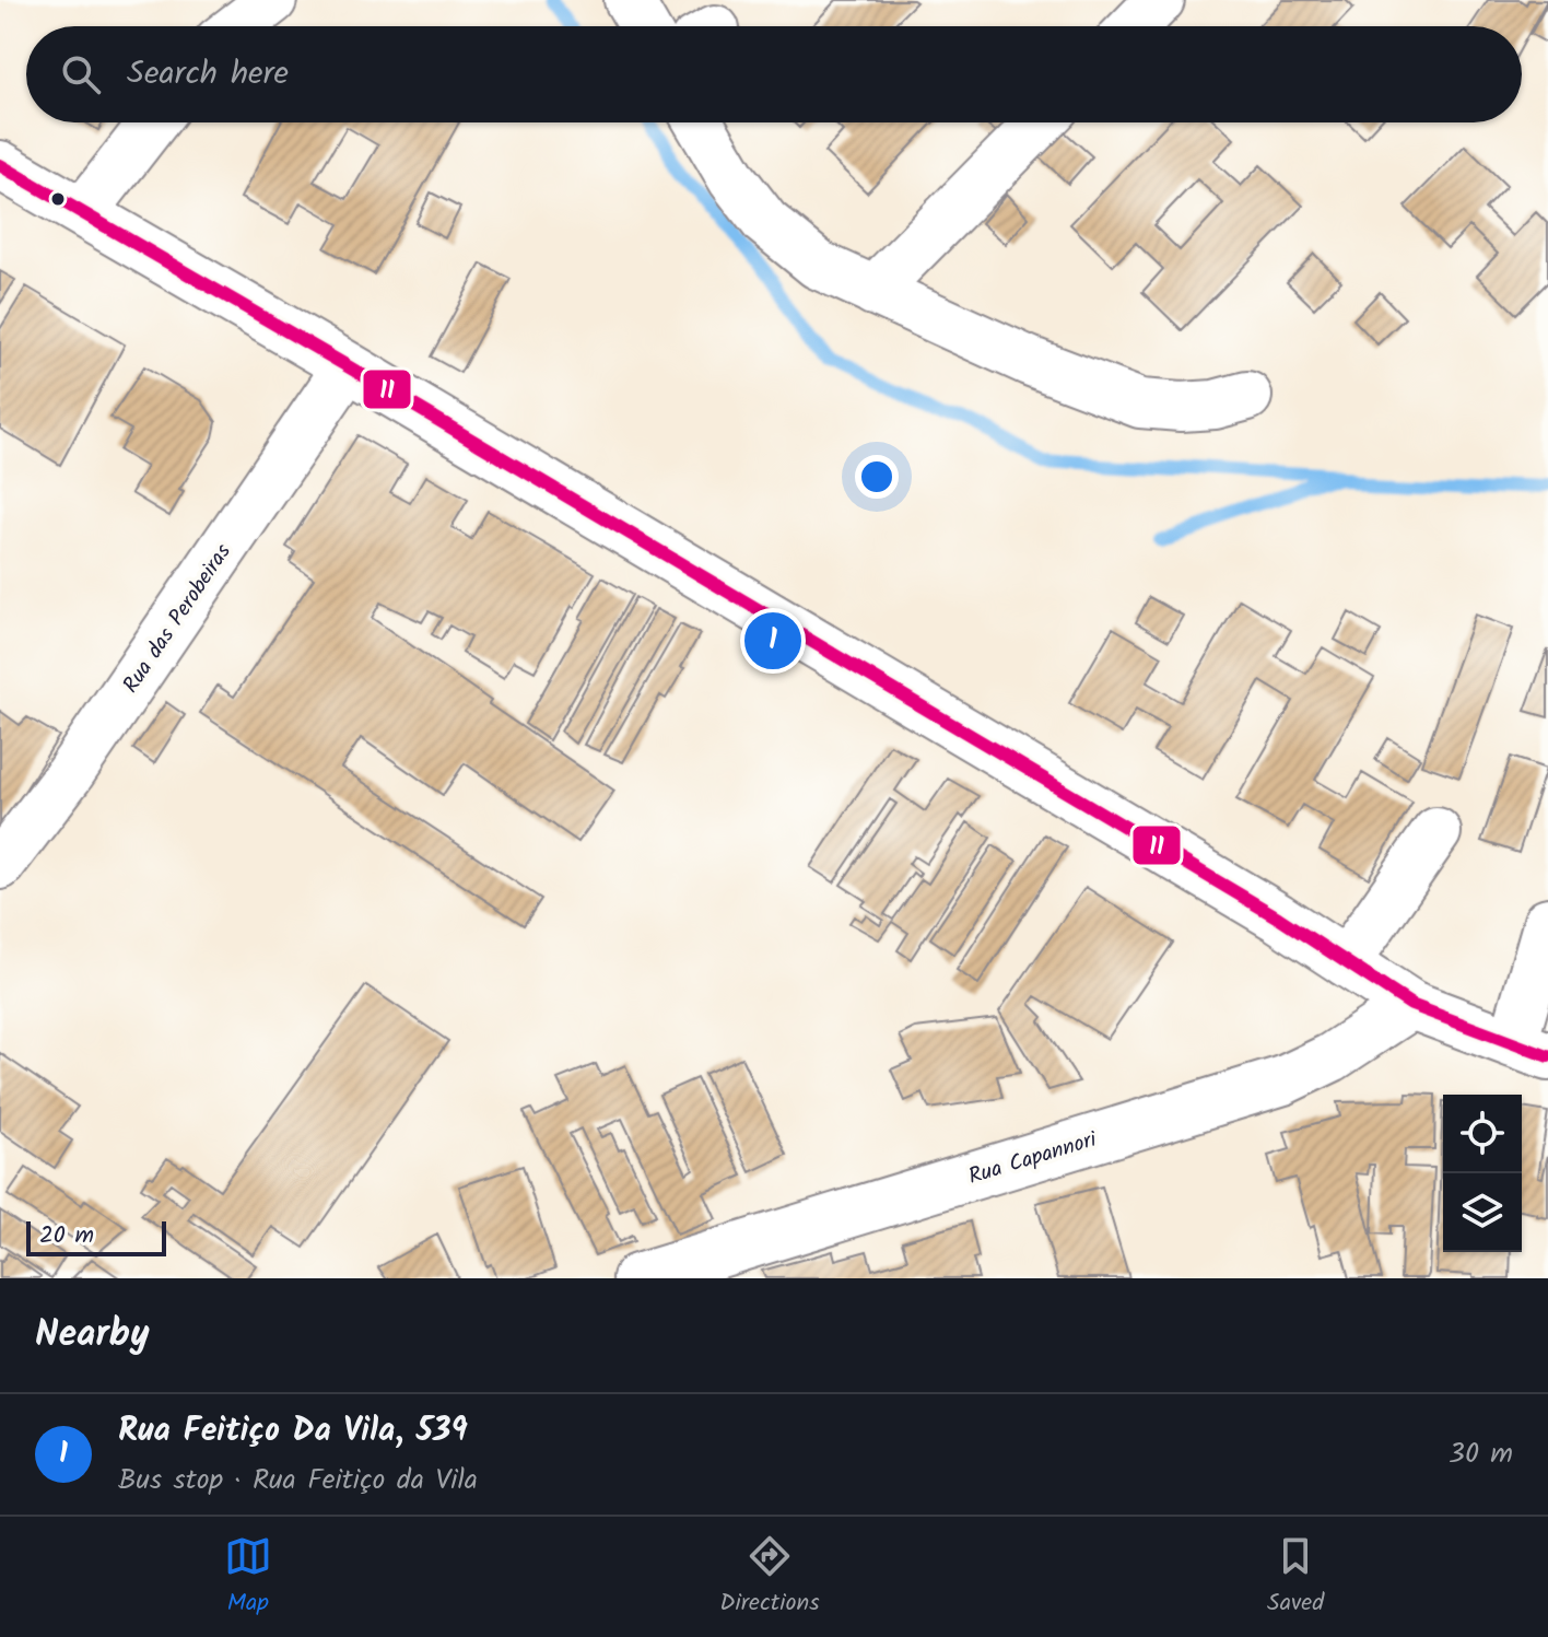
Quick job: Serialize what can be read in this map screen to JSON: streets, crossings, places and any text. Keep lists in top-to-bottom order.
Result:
{
  "streets": {
    "street": ["Rua das Perobeiras", "Rua Capannori"]
  },
  "lines": ["transit line 11"],
  "scale_bar": "20 m",
  "page": {
    "search": "Search here",
    "pins": "1",
    "scale": "20 m",
    "heading": "Nearby",
    "list": [
      {
        "mark": "1",
        "name": "Rua Feitiço Da Vila, 539",
        "note": "Bus stop · Rua Feitiço da Vila",
        "value": "30 m"
      }
    ],
    "nav": ["Map", "Directions", "Saved"]
  }
}
